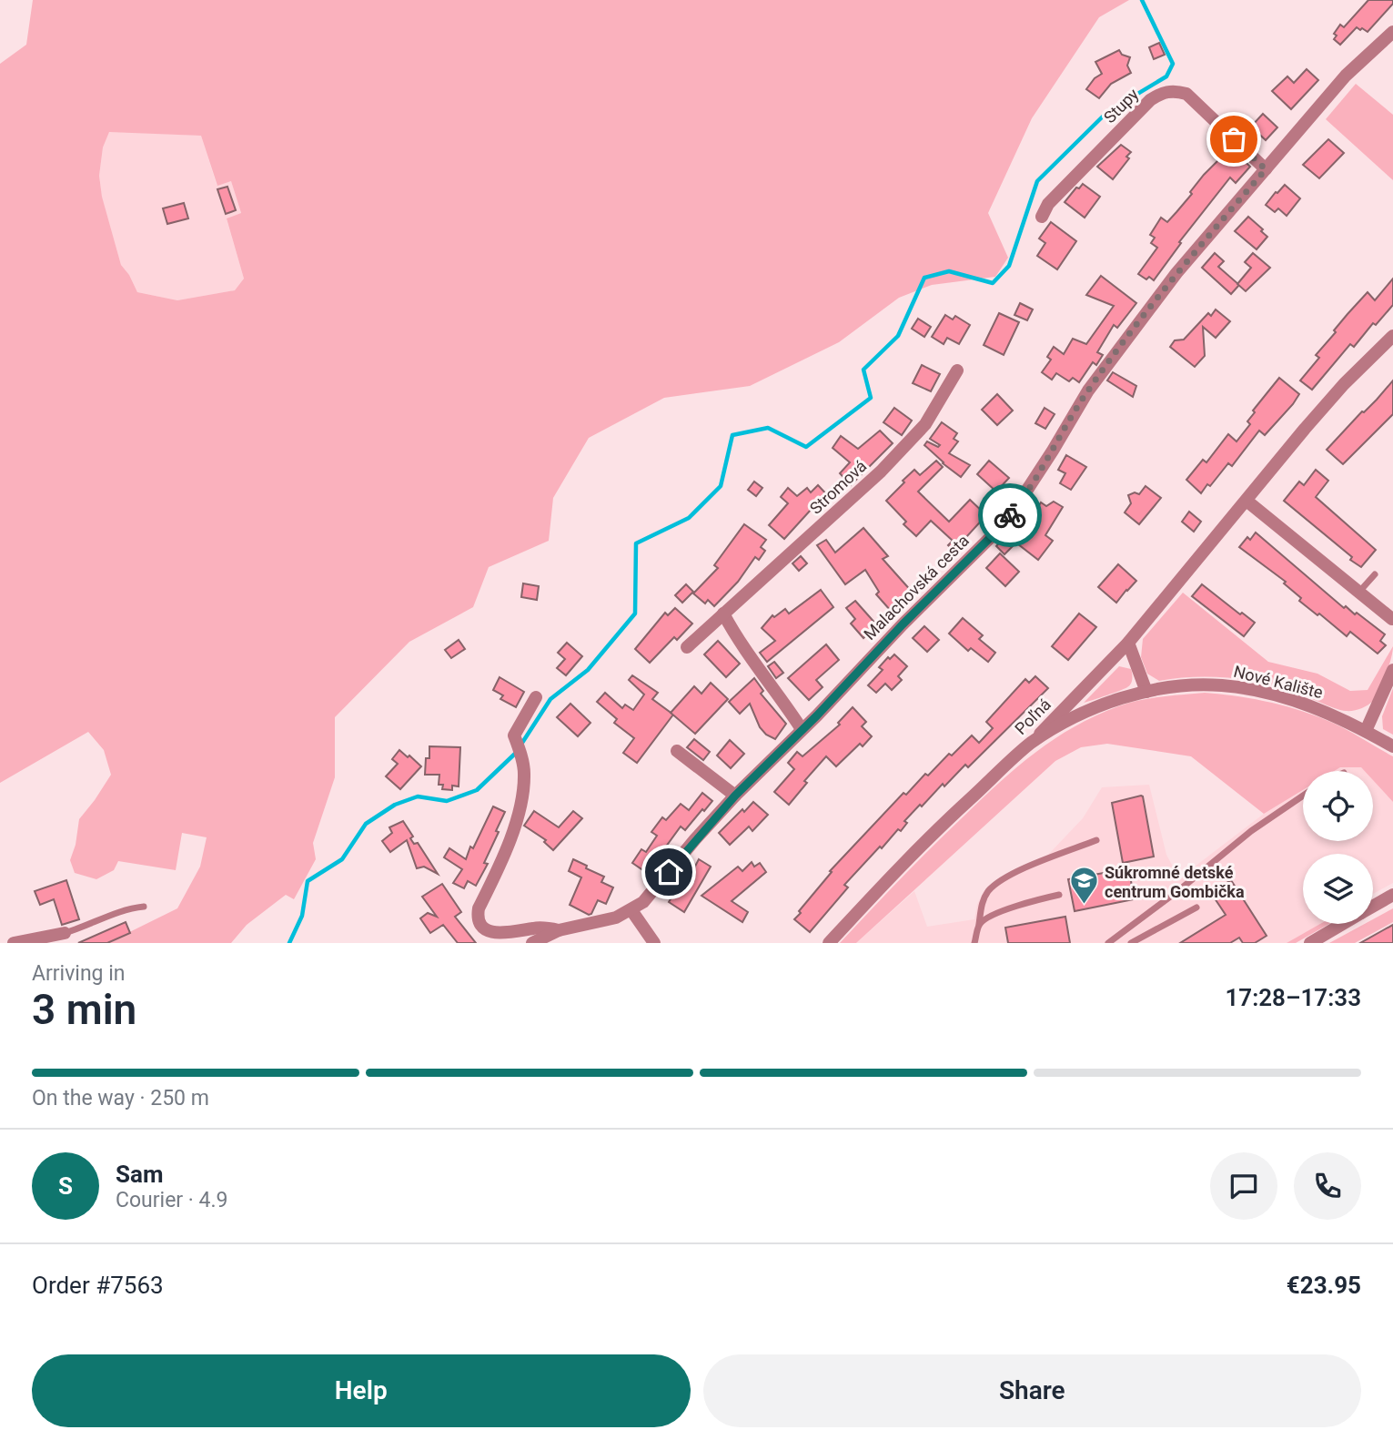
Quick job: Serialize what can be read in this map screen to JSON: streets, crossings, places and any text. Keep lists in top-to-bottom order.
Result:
{
  "streets": {
    "street": [
      "Stupy",
      "Stromová",
      "Malachovská cesta",
      "Nové Kalište",
      "Poľná"
    ]
  },
  "crossings": [
    ["Stupy", "Malachovská cesta"],
    ["Nové Kalište", "Poľná"]
  ],
  "places": {
    "school or university": ["Súkromné detské centrum Gombička"]
  },
  "page": {
    "heading": ["3 min", "Arriving in", "17:28–17:33"],
    "panel": [
      "Sam",
      "Courier · 4.9",
      "Order #7563",
      "€23.95"
    ],
    "bar": "On the way · 250 m",
    "round": "S",
    "buttons": ["Help", "Share"]
  }
}
